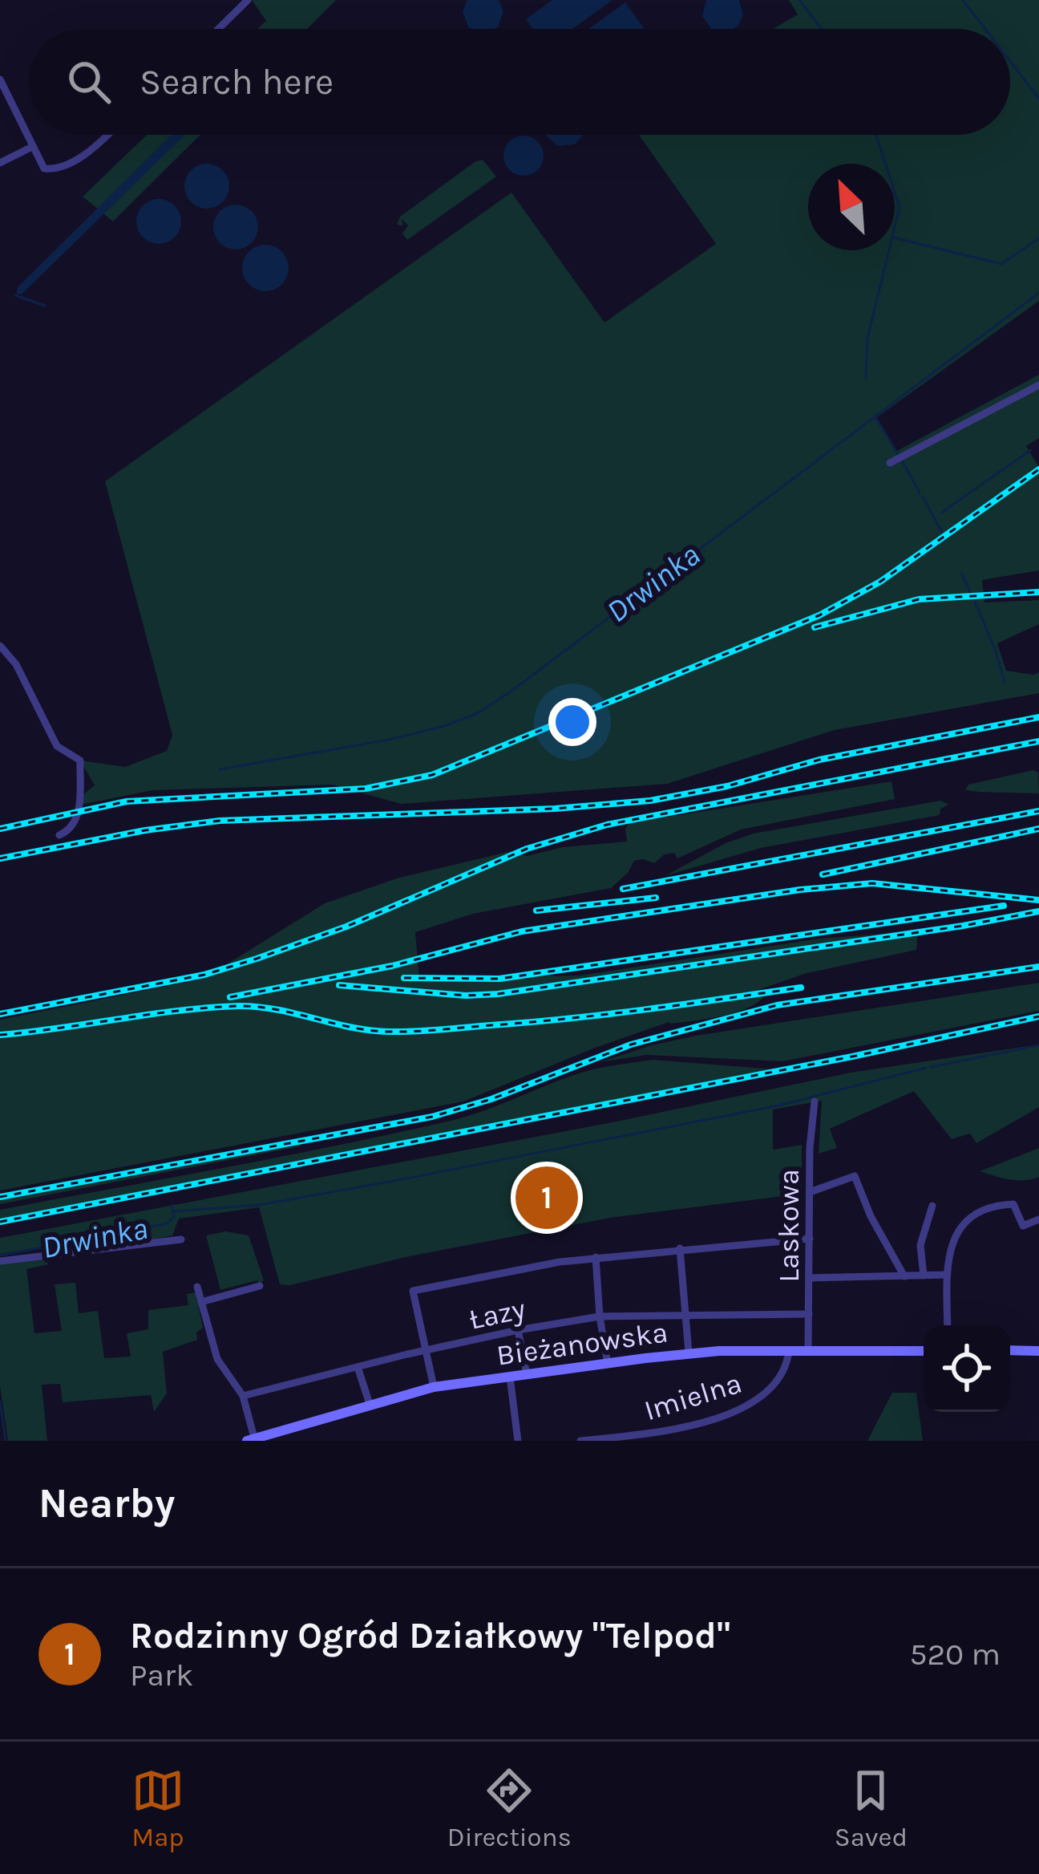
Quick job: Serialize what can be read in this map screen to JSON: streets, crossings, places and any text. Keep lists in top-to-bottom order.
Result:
{
  "streets": {
    "street": [
      "Laskowa",
      "Łazy",
      "Bieżanowska",
      "Imielna"
    ]
  },
  "crossings": [
    ["Laskowa", "Łazy"],
    ["Laskowa", "Bieżanowska"],
    ["Bieżanowska", "Imielna"]
  ],
  "water": ["Drwinka"],
  "north": "top left",
  "page": {
    "search": "Search here",
    "pins": "1",
    "heading": "Nearby",
    "list": [
      {
        "mark": "1",
        "name": "Rodzinny Ogród Działkowy \"Telpod\"",
        "note": "Park",
        "value": "520 m"
      }
    ],
    "nav": ["Map", "Directions", "Saved"]
  }
}
